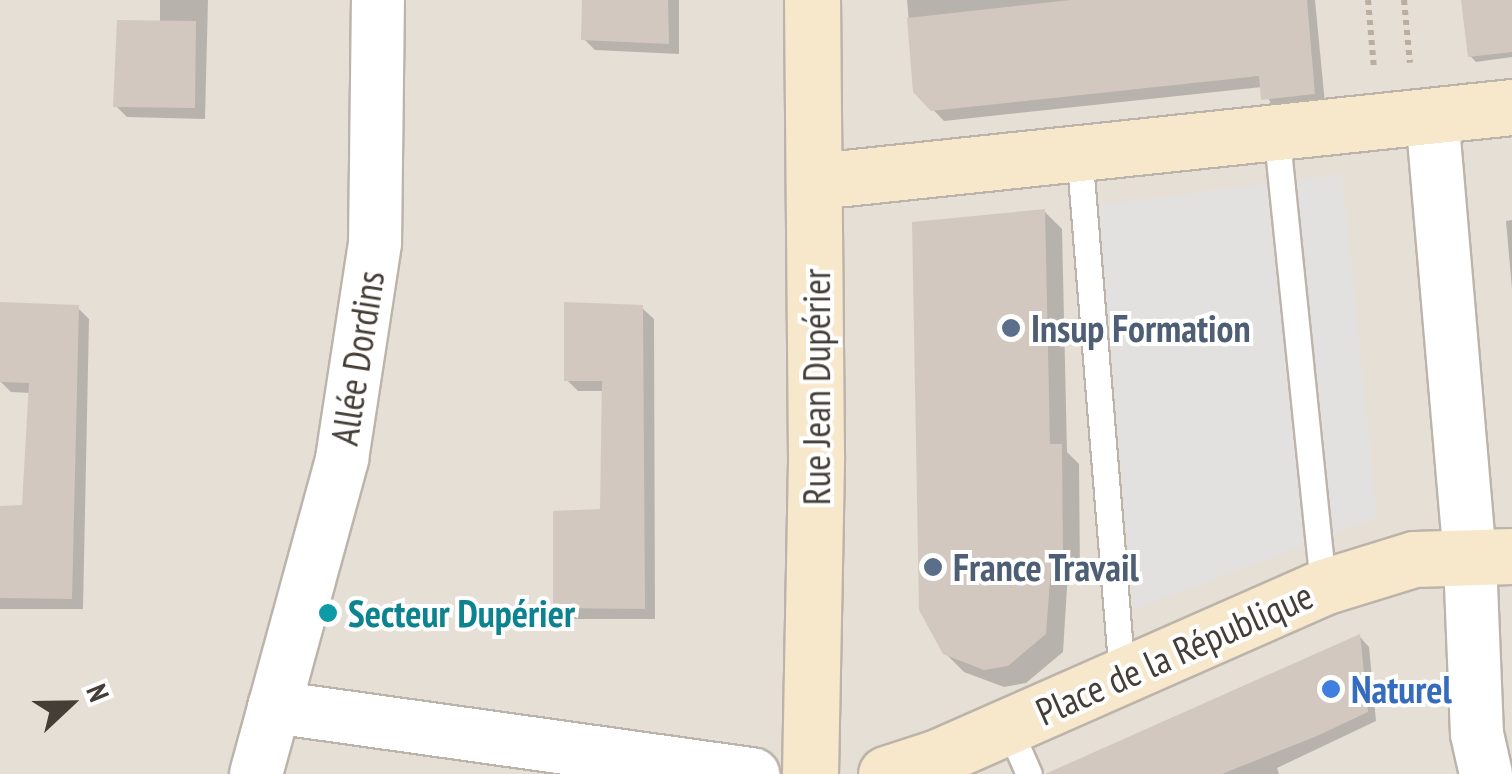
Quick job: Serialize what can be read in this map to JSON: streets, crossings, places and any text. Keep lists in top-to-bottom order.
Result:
{
  "streets": {
    "street": ["Allée Dordins", "Rue Jean Dupérier", "Place de la République"]
  },
  "places": [
    "Insup Formation",
    "France Travail",
    "Secteur Dupérier",
    "Naturel"
  ],
  "north": "right"
}
